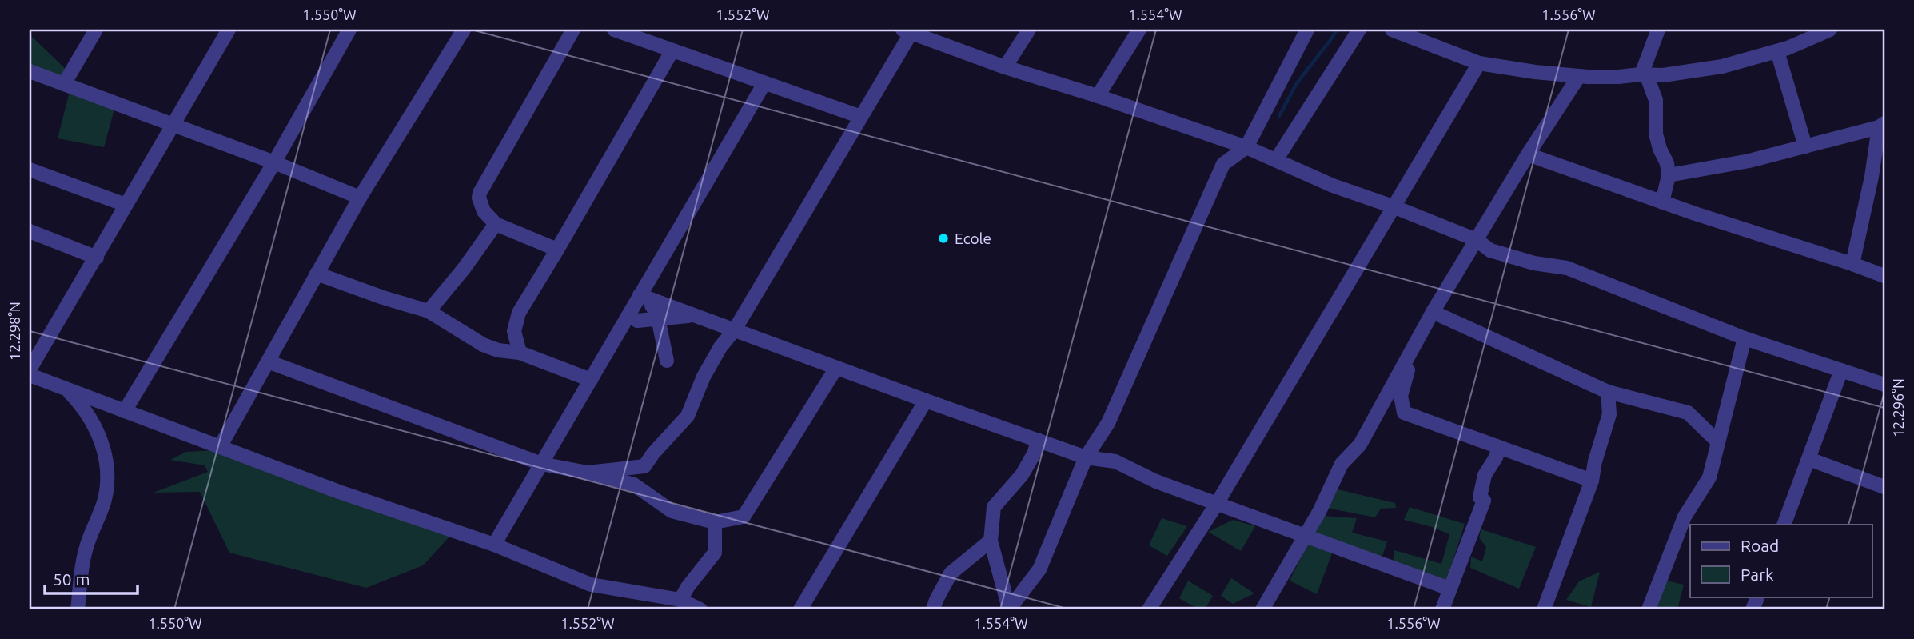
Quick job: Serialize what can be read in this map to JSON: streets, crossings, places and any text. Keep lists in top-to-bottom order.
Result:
{
  "places": ["Ecole"],
  "legend": ["Road", "Park"],
  "scale_bar": "50 m",
  "coordinates": [
    "1.550°W",
    "1.552°W",
    "1.554°W",
    "1.556°W",
    "12.298°N",
    "12.296°N"
  ]
}
